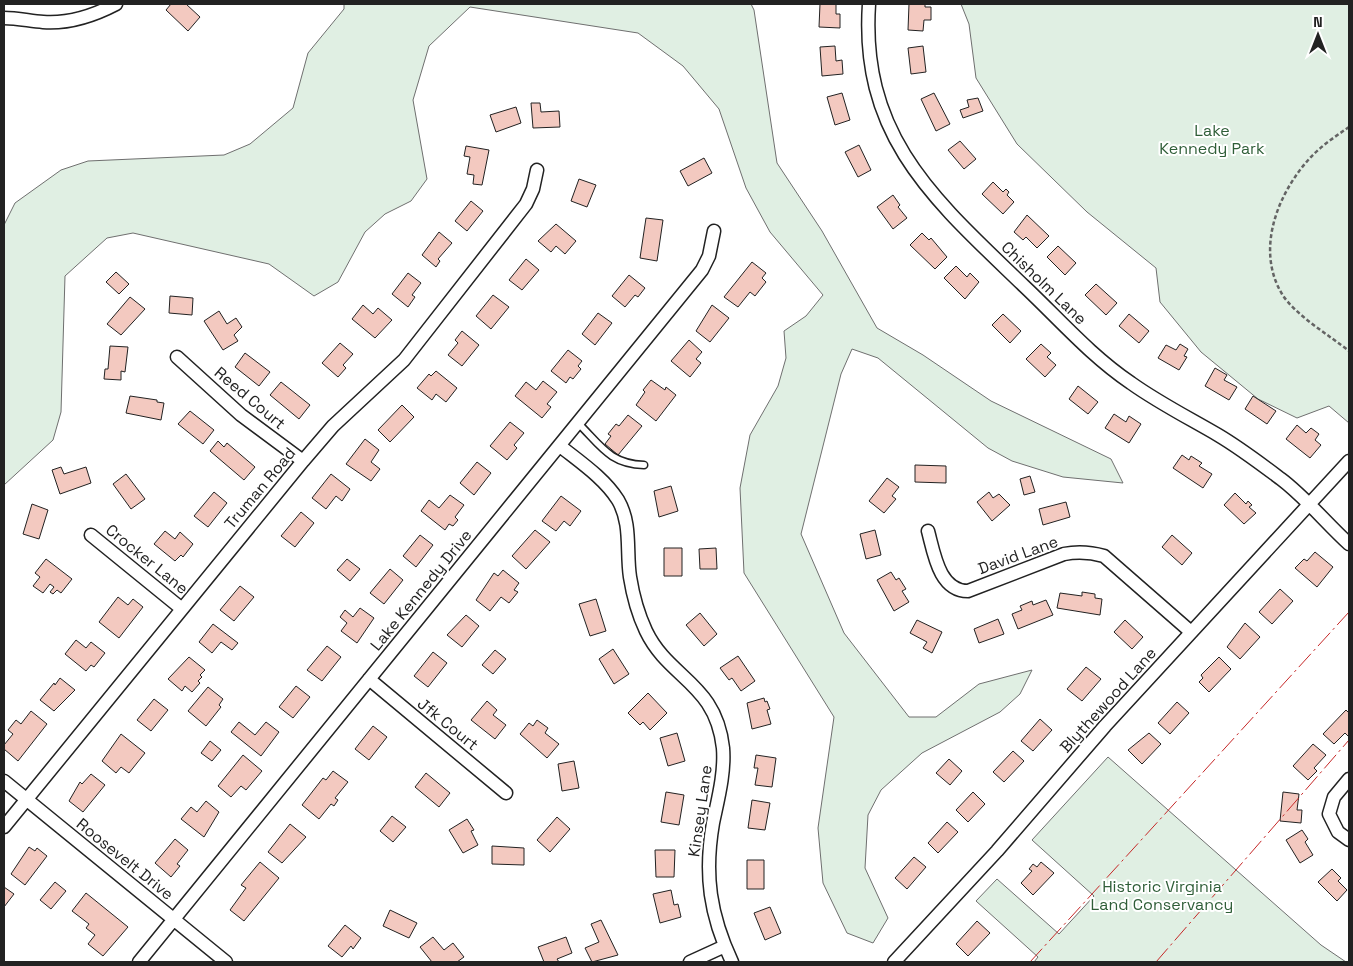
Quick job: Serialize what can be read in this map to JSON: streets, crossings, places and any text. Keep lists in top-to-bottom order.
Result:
{
  "streets": {
    "street": [
      "Chisholm Lane",
      "Reed Court",
      "Truman Road",
      "David Lane",
      "Crocker Lane",
      "Lake Kennedy Drive",
      "Blythewood Lane",
      "Jfk Court",
      "Kinsey Lane",
      "Roosevelt Drive"
    ]
  },
  "crossings": [
    ["Chisholm Lane", "Blythewood Lane"],
    ["Reed Court", "Truman Road"],
    ["Truman Road", "Crocker Lane"],
    ["Truman Road", "Roosevelt Drive"],
    ["David Lane", "Blythewood Lane"],
    ["Lake Kennedy Drive", "Jfk Court"],
    ["Lake Kennedy Drive", "Kinsey Lane"],
    ["Lake Kennedy Drive", "Roosevelt Drive"]
  ],
  "parks": ["Lake Kennedy Park", "Historic Virginia Land Conservancy"],
  "north": "top"
}
